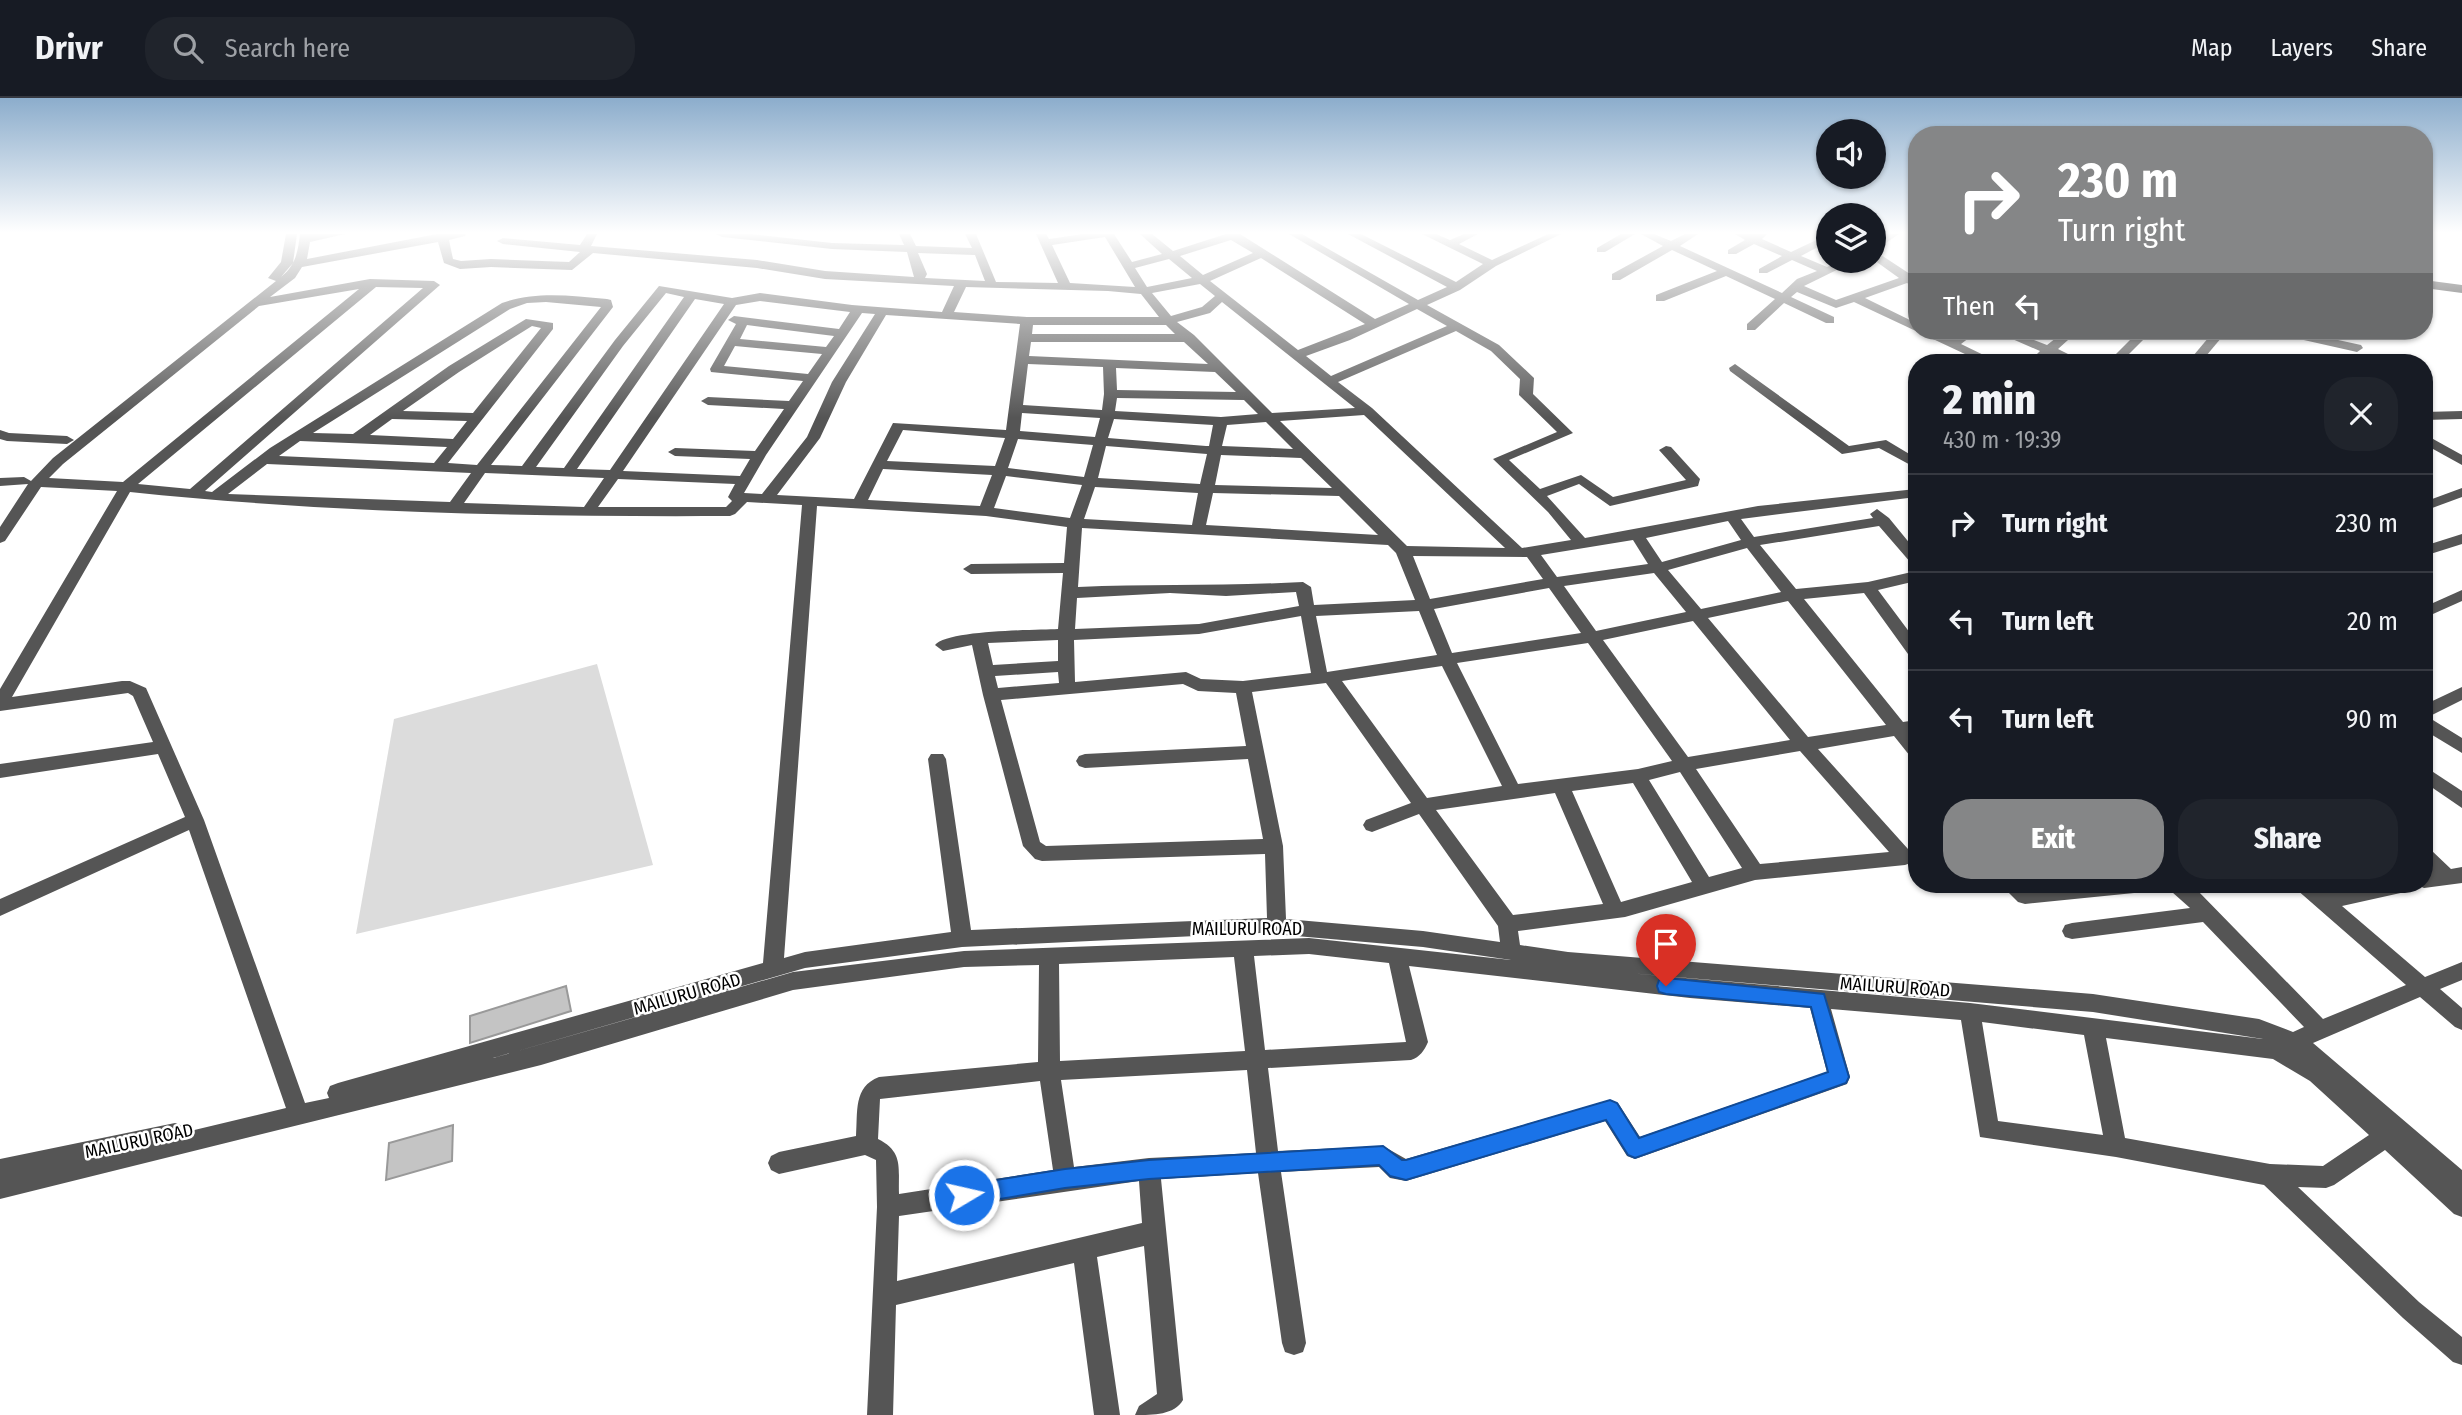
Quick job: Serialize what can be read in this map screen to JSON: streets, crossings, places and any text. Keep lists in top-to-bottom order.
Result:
{
  "streets": {
    "street": ["MAILURU ROAD"]
  },
  "page": {
    "header": "Drivr",
    "search": "Search here",
    "nav": ["Map", "Layers", "Share"],
    "turn": ["230 m", "Turn right"],
    "then": "Then",
    "heading": ["2 min", "430 m · 19:39"],
    "list": [
      {
        "name": "Turn right",
        "value": "230 m"
      },
      {
        "name": "Turn left",
        "value": "20 m"
      },
      {
        "name": "Turn left",
        "value": "90 m"
      }
    ],
    "buttons": ["Exit", "Share"]
  }
}
